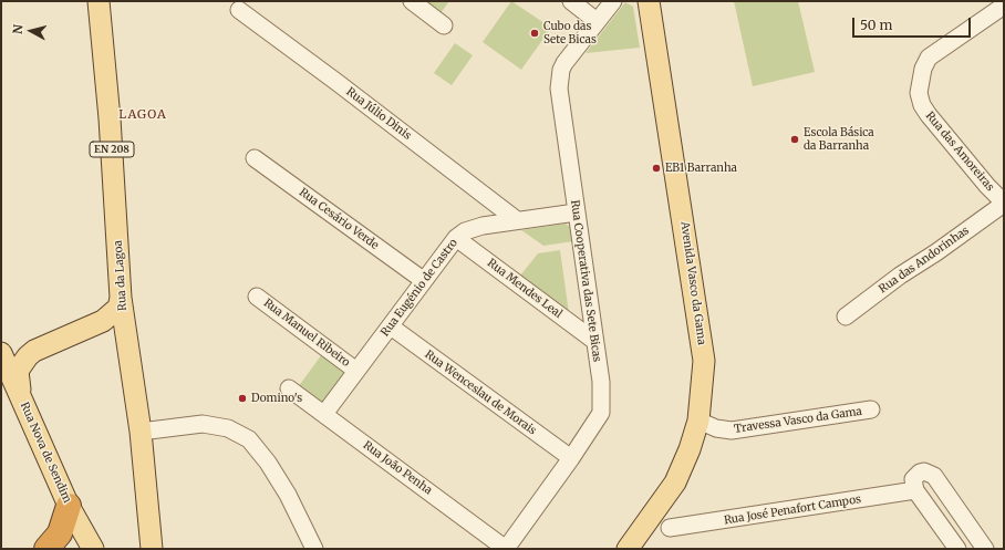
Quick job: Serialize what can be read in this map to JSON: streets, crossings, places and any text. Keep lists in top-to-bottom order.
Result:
{
  "streets": {
    "main road": [
      "EN 208",
      "Rua da Lagoa",
      "Avenida Vasco da Gama",
      "Rua Nova de Sendim"
    ],
    "street": [
      "Rua Júlio Dinis",
      "Rua das Amoreiras",
      "Rua Cesário Verde",
      "Rua das Andorinhas",
      "Rua Cooperativa das Sete Bicas",
      "Rua Eugénio de Castro",
      "Rua Mendes Leal",
      "Rua Manuel Ribeiro",
      "Rua Wenceslau de Morais",
      "Travessa Vasco da Gama",
      "Rua João Penha",
      "Rua José Penafort Campos"
    ]
  },
  "crossings": [
    ["Rua Júlio Dinis", "Rua Eugénio de Castro"],
    ["Rua das Amoreiras", "Rua das Andorinhas"],
    ["Rua Cesário Verde", "Rua Eugénio de Castro"],
    ["Rua Cooperativa das Sete Bicas", "Rua Eugénio de Castro"],
    ["Rua Cooperativa das Sete Bicas", "Rua Mendes Leal"],
    ["Rua Cooperativa das Sete Bicas", "Rua Wenceslau de Morais"],
    ["Rua Cooperativa das Sete Bicas", "Rua João Penha"],
    ["Avenida Vasco da Gama", "Travessa Vasco da Gama"],
    ["Rua Eugénio de Castro", "Rua Mendes Leal"],
    ["Rua Eugénio de Castro", "Rua Manuel Ribeiro"],
    ["Rua Eugénio de Castro", "Rua Wenceslau de Morais"],
    ["Rua Eugénio de Castro", "Rua João Penha"]
  ],
  "districts": ["LAGOA"],
  "places": [
    "Cubo das Sete Bicas",
    "Escola Básica da Barranha",
    "EB1 Barranha",
    "Domino's"
  ],
  "scale_bar": "50 m",
  "north": "left"
}
